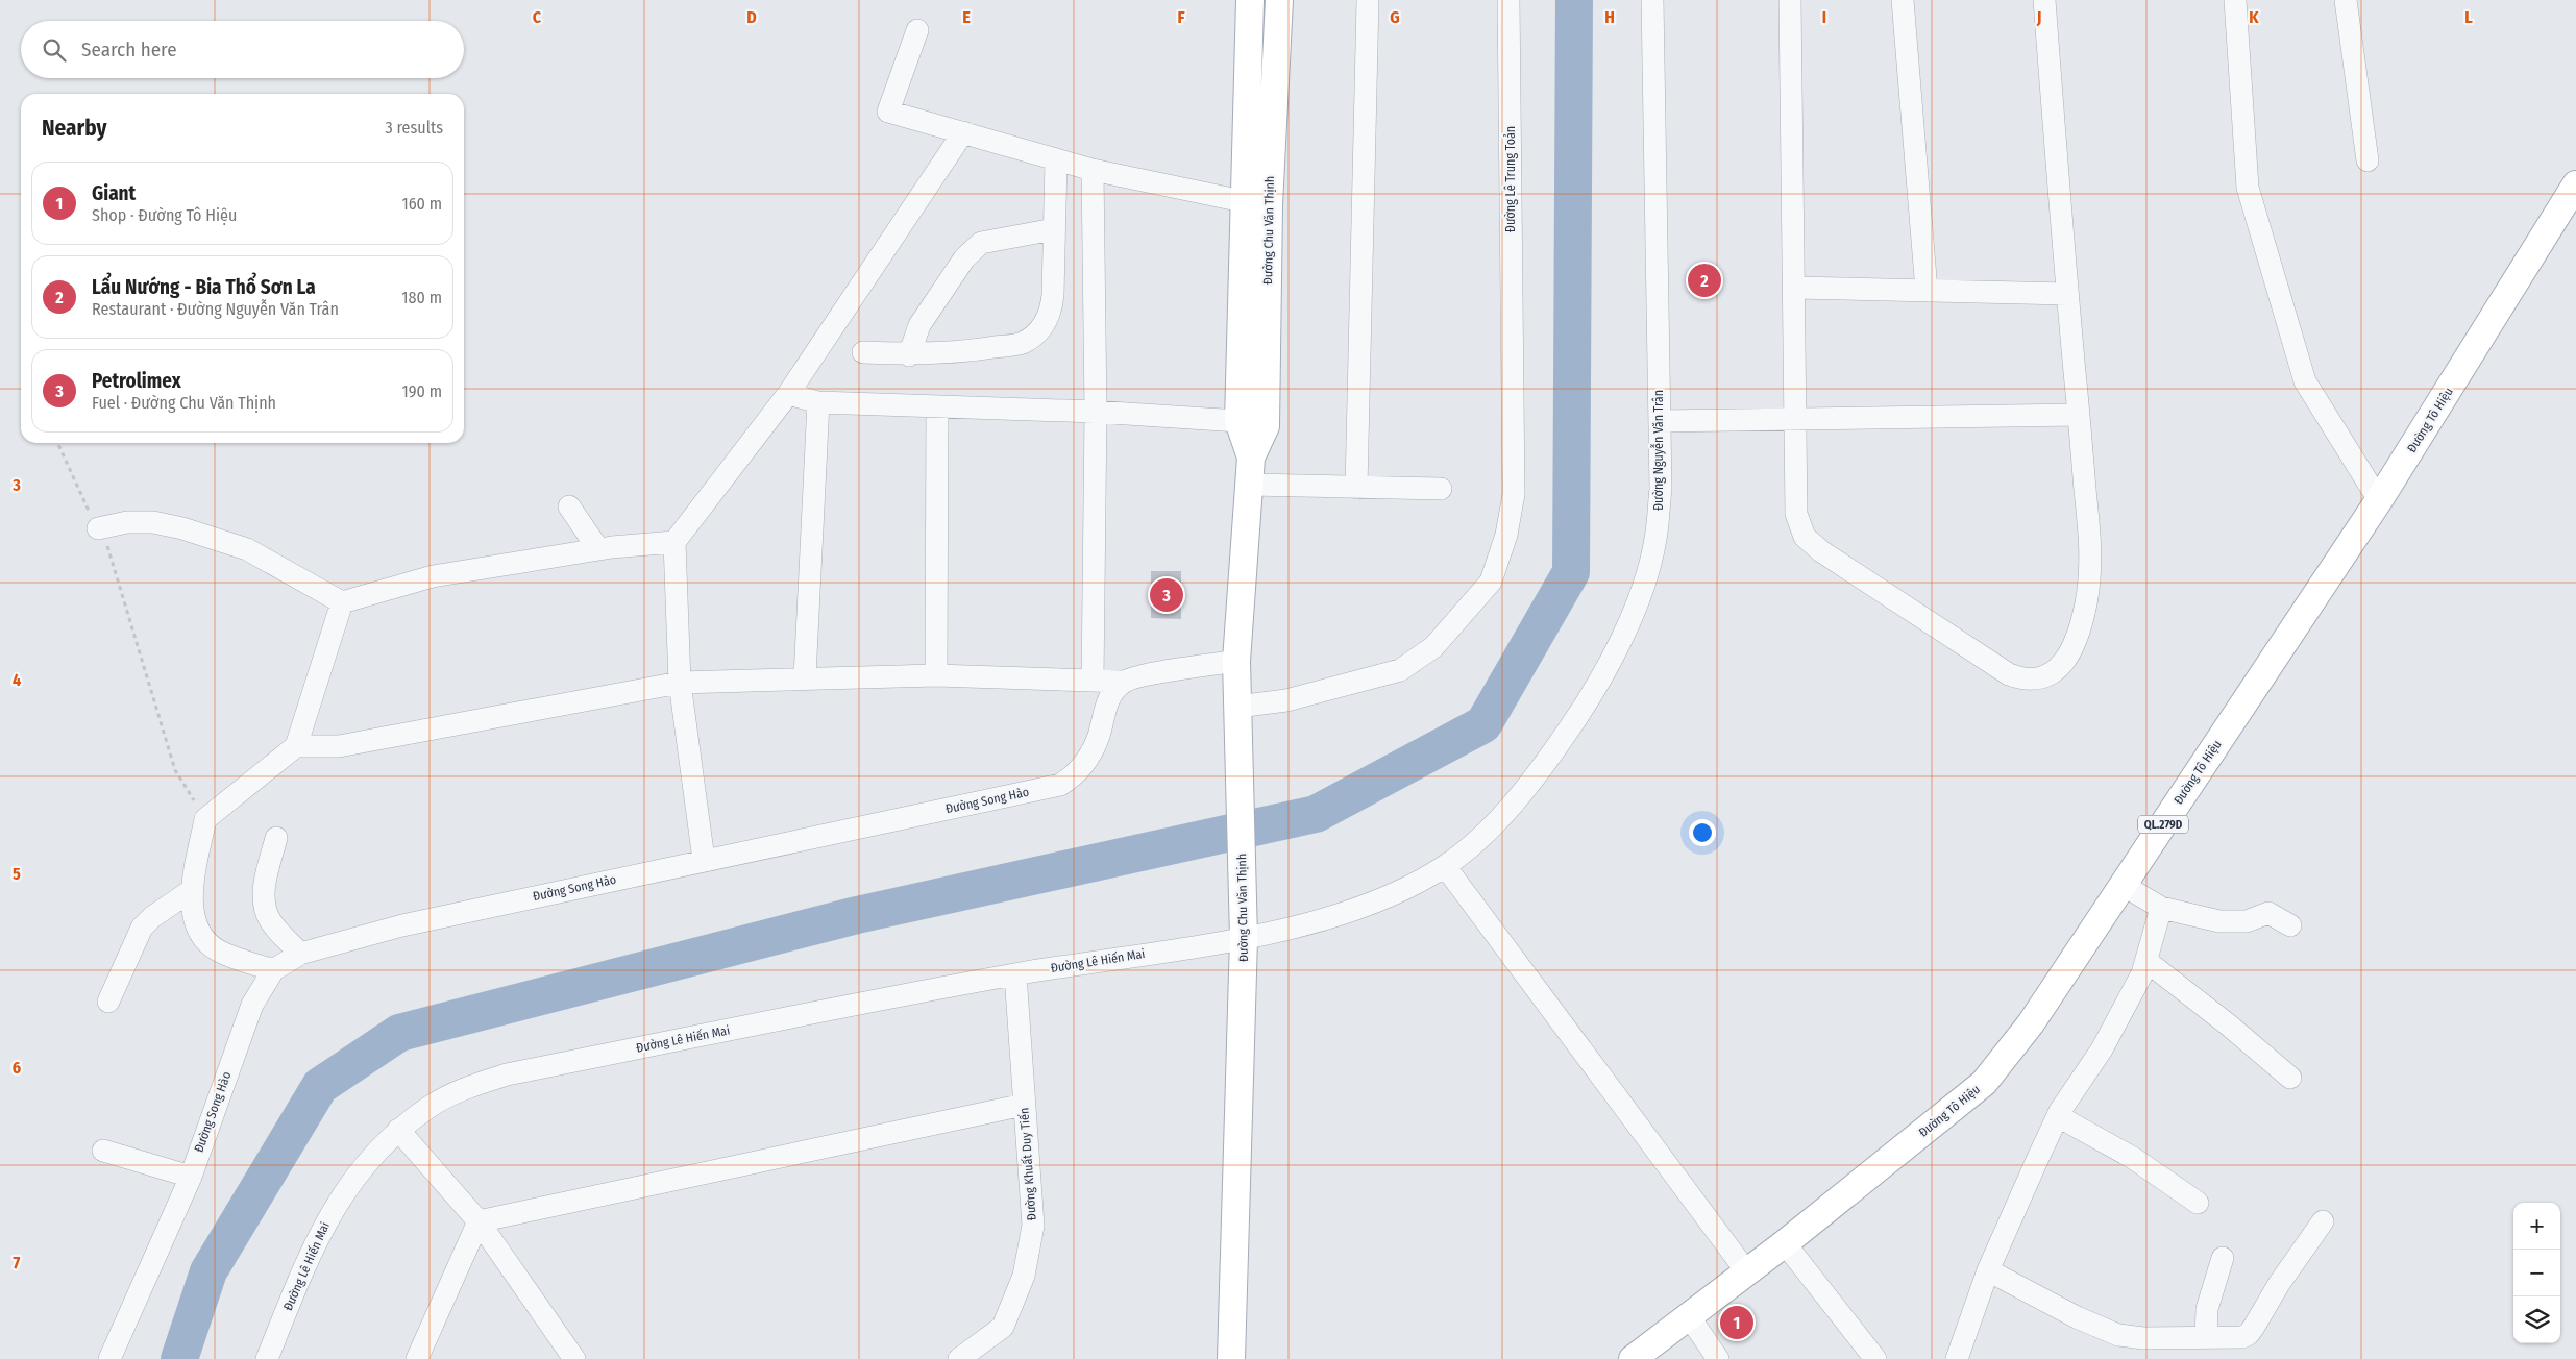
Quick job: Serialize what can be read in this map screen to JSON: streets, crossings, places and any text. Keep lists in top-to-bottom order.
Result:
{
  "streets": {
    "main road": ["Đường Chu Văn Thịnh", "Đường Tô Hiệu", "QL.279D"],
    "street": [
      "Đường Lê Trung Toản",
      "Đường Nguyễn Văn Trân",
      "Đường Song Hào",
      "Đường Lê Hiến Mai",
      "Đường Khuất Duy Tiến"
    ]
  },
  "crossings": [
    ["Đường Lê Trung Toản", "Đường Chu Văn Thịnh"],
    ["Đường Chu Văn Thịnh", "Đường Nguyễn Văn Trân"],
    ["Đường Chu Văn Thịnh", "Đường Lê Hiến Mai"],
    ["Đường Nguyễn Văn Trân", "Đường Lê Hiến Mai"],
    ["Đường Lê Hiến Mai", "Đường Khuất Duy Tiến"]
  ],
  "page": {
    "search": "Search here",
    "heading": ["Nearby", "3 results"],
    "list": [
      {
        "mark": "1",
        "name": "Giant",
        "note": "Shop · Đường Tô Hiệu",
        "value": "160 m"
      },
      {
        "mark": "2",
        "name": "Lẩu Nướng - Bia Thổ Sơn La",
        "note": "Restaurant · Đường Nguyễn Văn Trân",
        "value": "180 m"
      },
      {
        "mark": "3",
        "name": "Petrolimex",
        "note": "Fuel · Đường Chu Văn Thịnh",
        "value": "190 m"
      }
    ],
    "pins": ["2", "3", "1"],
    "map_buttons": ["+", "−"]
  },
  "grid": {
    "columns": [
      "C",
      "D",
      "E",
      "F",
      "G",
      "H",
      "I",
      "J",
      "K",
      "L"
    ],
    "rows": [
      "3",
      "4",
      "5",
      "6",
      "7"
    ]
  }
}
